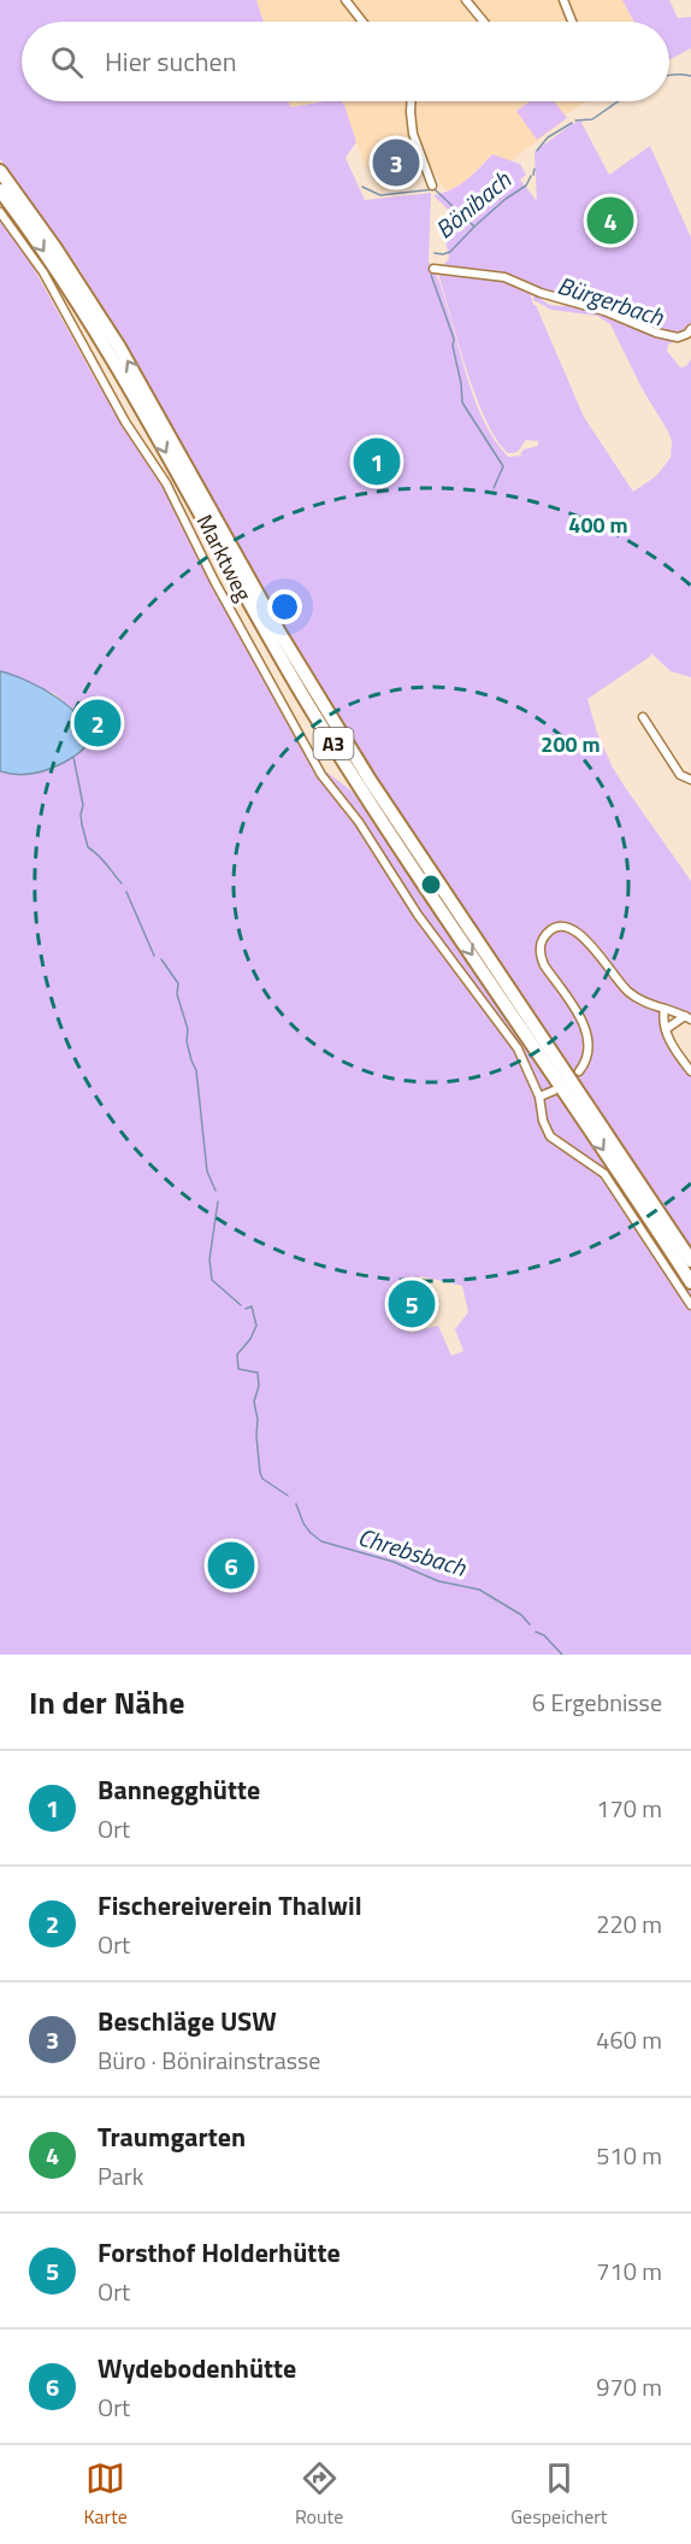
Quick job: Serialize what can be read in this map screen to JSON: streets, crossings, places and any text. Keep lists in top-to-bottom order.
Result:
{
  "streets": {
    "highway": ["A3"],
    "street": ["Marktweg"]
  },
  "water": ["Bönibach", "Bürgerbach", "Chrebsbach"],
  "page": {
    "search": "Hier suchen",
    "pins": [
      "3",
      "4",
      "1",
      "2",
      "5",
      "6"
    ],
    "heading": ["In der Nähe", "6 Ergebnisse"],
    "list": [
      {
        "mark": "1",
        "name": "Bannegghütte",
        "note": "Ort",
        "value": "170 m"
      },
      {
        "mark": "2",
        "name": "Fischereiverein Thalwil",
        "note": "Ort",
        "value": "220 m"
      },
      {
        "mark": "3",
        "name": "Beschläge USW",
        "note": "Büro · Bönirainstrasse",
        "value": "460 m"
      },
      {
        "mark": "4",
        "name": "Traumgarten",
        "note": "Park",
        "value": "510 m"
      },
      {
        "mark": "5",
        "name": "Forsthof Holderhütte",
        "note": "Ort",
        "value": "710 m"
      },
      {
        "mark": "6",
        "name": "Wydebodenhütte",
        "note": "Ort",
        "value": "970 m"
      }
    ],
    "nav": ["Karte", "Route", "Gespeichert"]
  },
  "rings": ["400 m", "200 m"]
}
